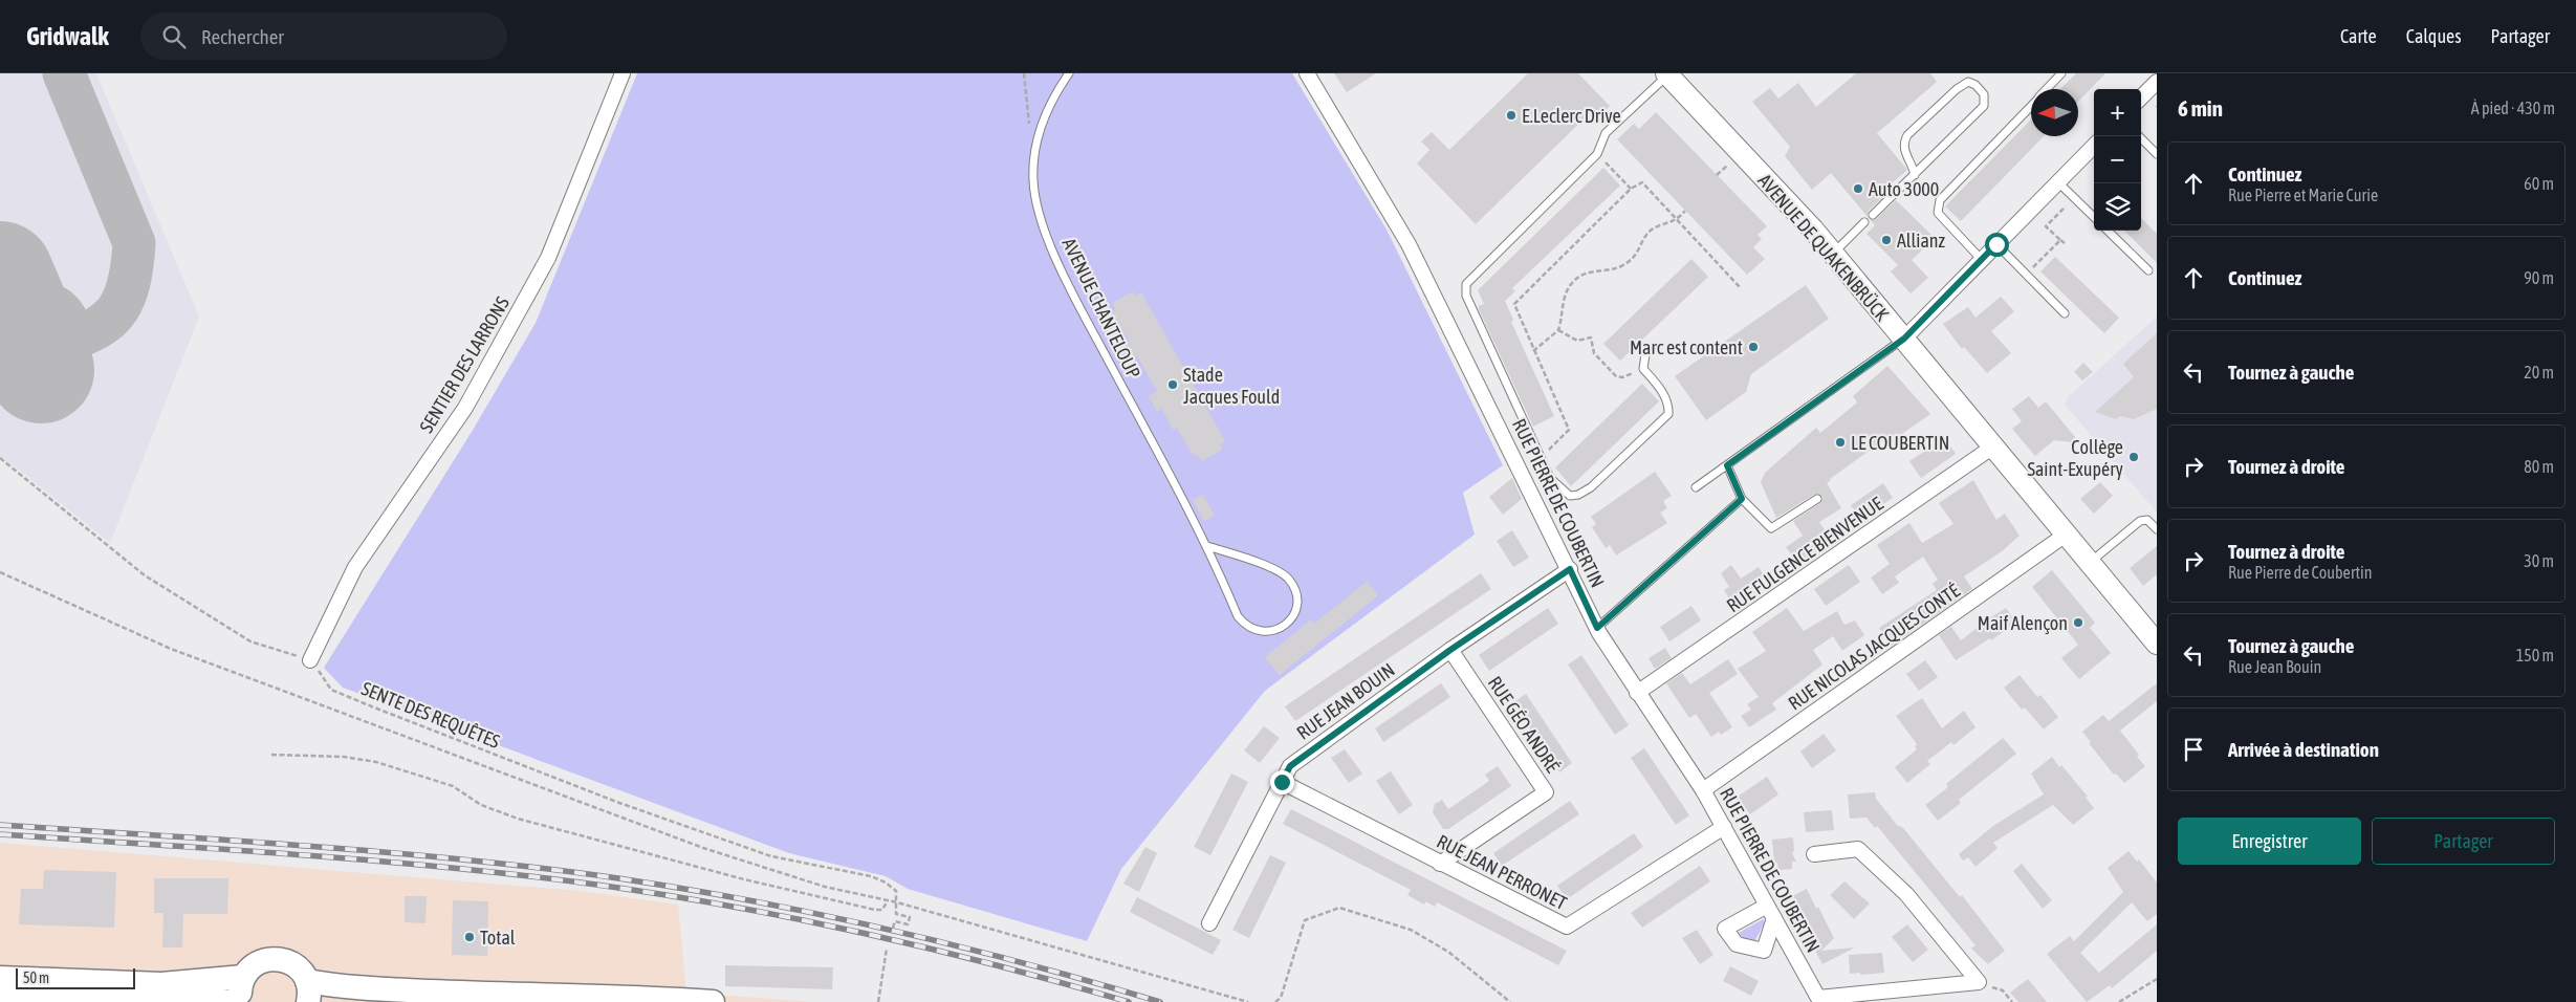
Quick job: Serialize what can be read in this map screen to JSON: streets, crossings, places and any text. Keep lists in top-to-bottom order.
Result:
{
  "streets": {
    "main road": ["AVENUE DE QUAKENBRÜCK"],
    "street": [
      "SENTIER DES LARRONS",
      "RUE PIERRE DE COUBERTIN",
      "RUE FULGENCE BIENVENUE",
      "RUE NICOLAS JACQUES CONTÉ",
      "RUE JEAN BOUIN",
      "RUE GÉO ANDRÉ",
      "RUE JEAN PERRONET"
    ],
    "lane": ["AVENUE CHANTELOUP"],
    "path": ["SENTE DES REQUÊTES"]
  },
  "crossings": [
    ["AVENUE DE QUAKENBRÜCK", "RUE FULGENCE BIENVENUE"],
    ["AVENUE DE QUAKENBRÜCK", "RUE NICOLAS JACQUES CONTÉ"],
    ["SENTIER DES LARRONS", "SENTE DES REQUÊTES"],
    ["RUE PIERRE DE COUBERTIN", "RUE FULGENCE BIENVENUE"],
    ["RUE PIERRE DE COUBERTIN", "RUE NICOLAS JACQUES CONTÉ"],
    ["RUE PIERRE DE COUBERTIN", "RUE JEAN BOUIN"],
    ["RUE PIERRE DE COUBERTIN", "RUE JEAN PERRONET"],
    ["RUE JEAN BOUIN", "RUE GÉO ANDRÉ"],
    ["RUE JEAN BOUIN", "RUE JEAN PERRONET"],
    ["RUE GÉO ANDRÉ", "RUE JEAN PERRONET"]
  ],
  "places": [
    "E.Leclerc Drive",
    "Auto 3000",
    "Allianz",
    "Marc est content",
    "Stade Jacques Fould",
    "LE COUBERTIN",
    "Collège Saint-Exupéry",
    "Maif Alençon",
    "Total"
  ],
  "scale_bar": "50 m",
  "north": "left",
  "page": {
    "header": "Gridwalk",
    "search": "Rechercher",
    "nav": ["Carte", "Calques", "Partager"],
    "heading": ["6 min", "À pied · 430 m"],
    "map_buttons": ["+", "−"],
    "list": [
      ["Continuez", "Rue Pierre et Marie Curie", "60 m"],
      ["Continuez", "90 m"],
      ["Tournez à gauche", "20 m"],
      ["Tournez à droite", "80 m"],
      ["Tournez à droite", "Rue Pierre de Coubertin", "30 m"],
      ["Tournez à gauche", "Rue Jean Bouin", "150 m"],
      "Arrivée à destination"
    ],
    "buttons": ["Enregistrer", "Partager"],
    "scale": "50 m"
  }
}
